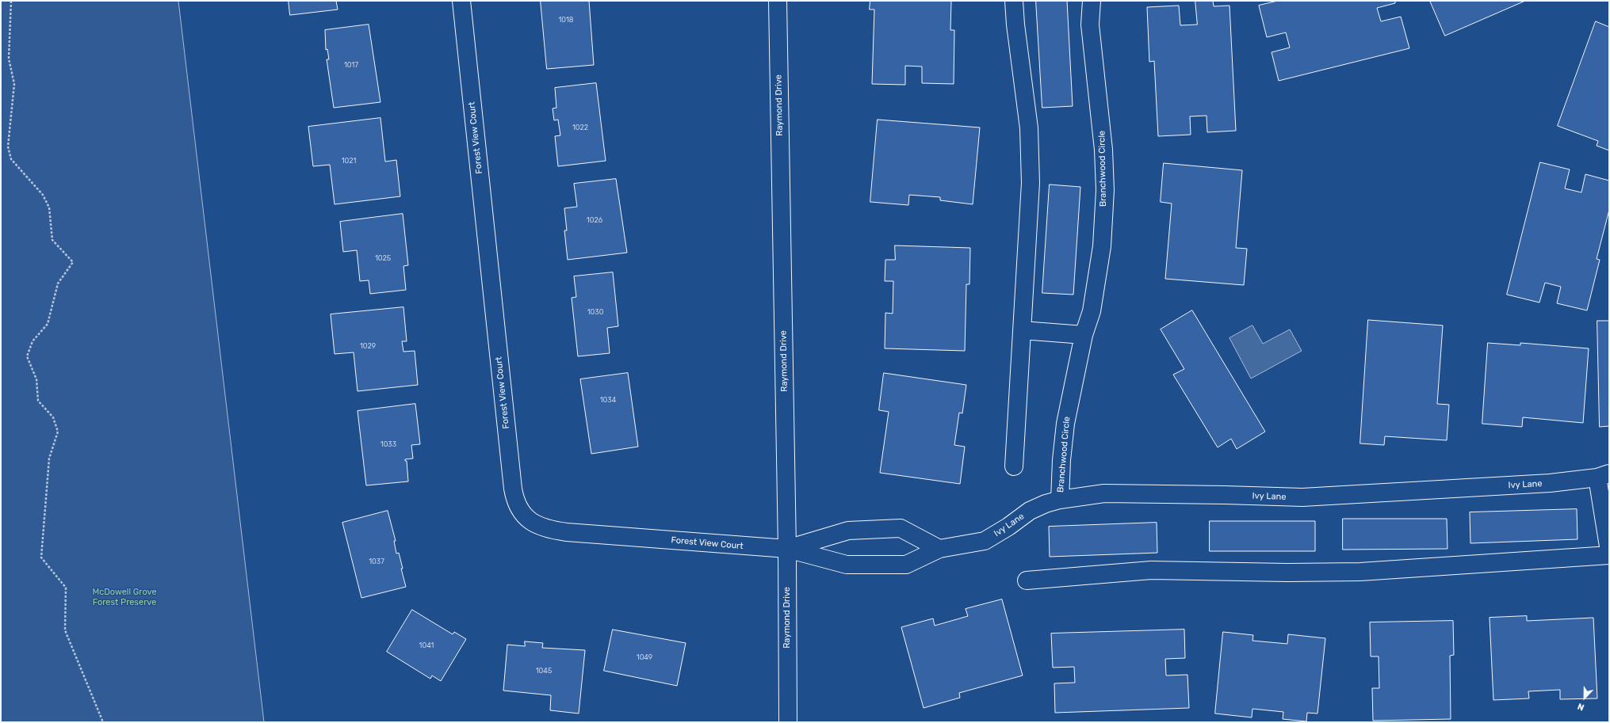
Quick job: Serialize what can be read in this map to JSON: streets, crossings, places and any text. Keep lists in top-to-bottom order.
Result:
{
  "streets": {
    "street": [
      "Raymond Drive",
      "Forest View Court",
      "Branchwood Circle",
      "Ivy Lane"
    ]
  },
  "crossings": [
    ["Raymond Drive", "Forest View Court"],
    ["Raymond Drive", "Ivy Lane"],
    ["Forest View Court", "Ivy Lane"],
    ["Branchwood Circle", "Ivy Lane"]
  ],
  "parks": ["McDowell Grove Forest Preserve"],
  "house_numbers": [
    "1018",
    "1017",
    "1022",
    "1021",
    "1026",
    "1025",
    "1030",
    "1029",
    "1034",
    "1033",
    "1037",
    "1041",
    "1049",
    "1045"
  ],
  "north": "bottom"
}
